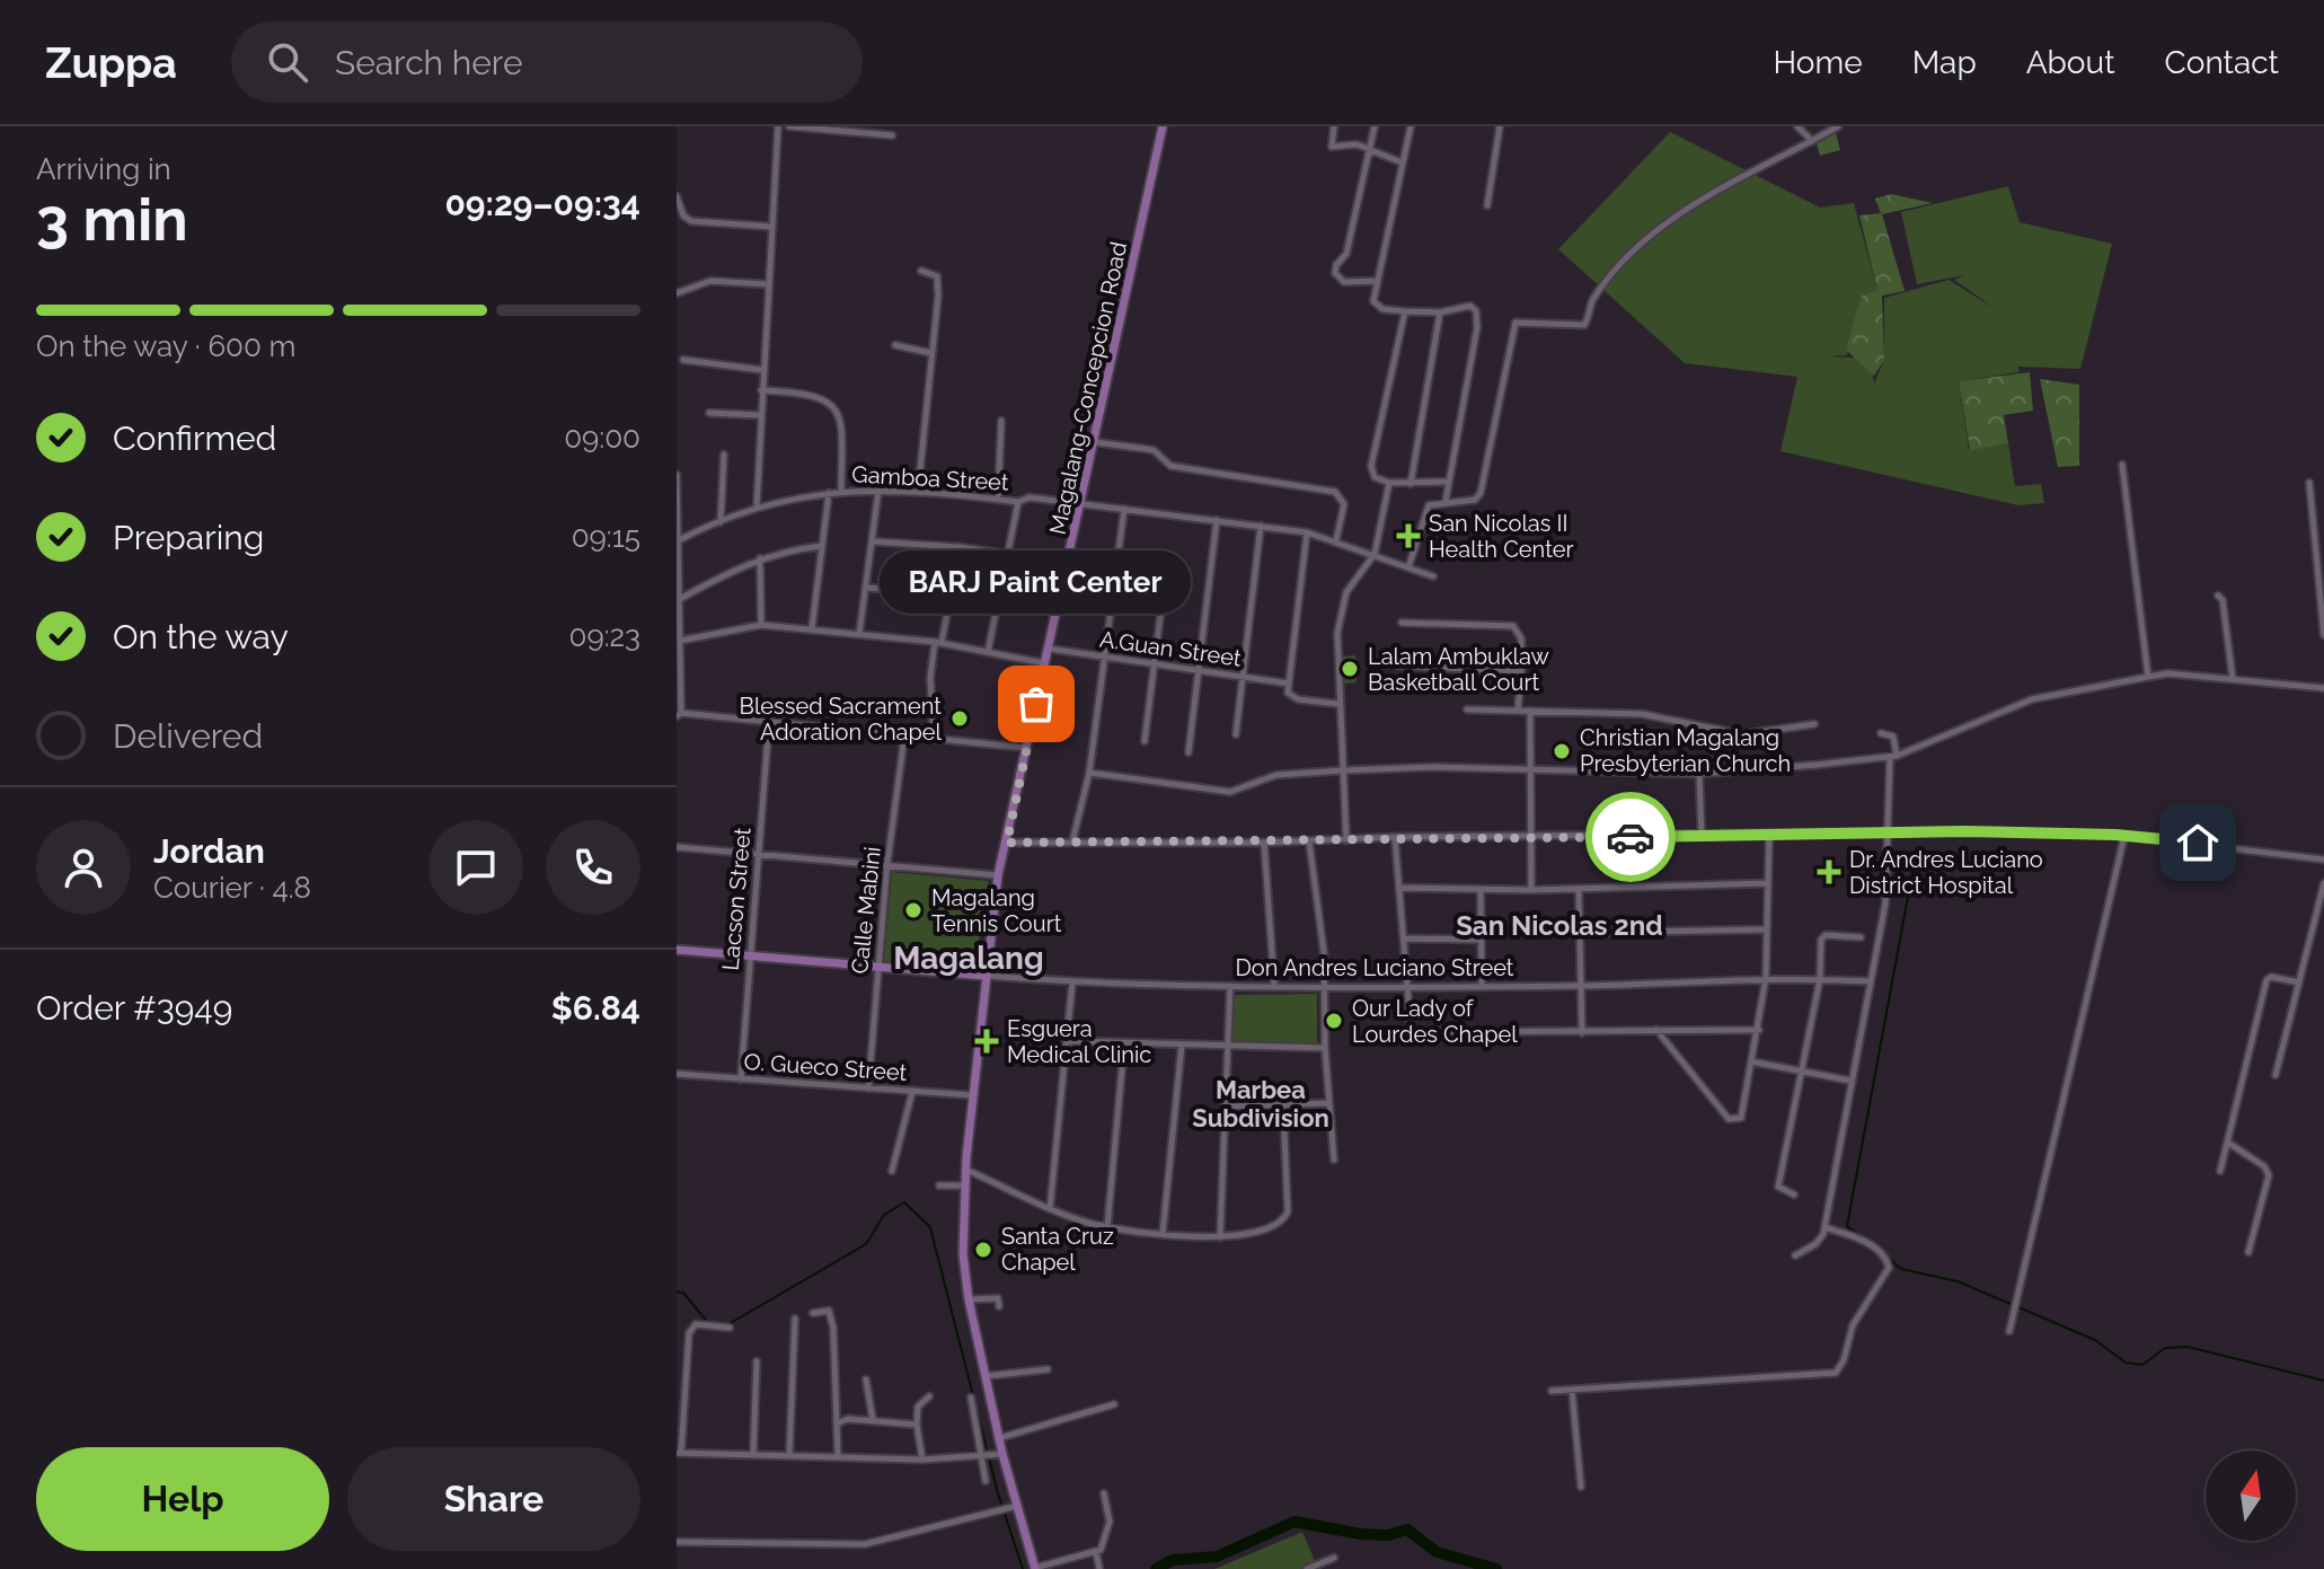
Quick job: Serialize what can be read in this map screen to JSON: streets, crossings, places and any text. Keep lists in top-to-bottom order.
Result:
{
  "streets": {
    "main road": ["Magalang-Concepcion Road"],
    "street": [
      "Gamboa Street",
      "A.Guan Street",
      "Lacson Street",
      "Calle Mabini",
      "Don Andres Luciano Street",
      "O. Gueco Street"
    ]
  },
  "crossings": [
    ["Magalang-Concepcion Road", "Gamboa Street"],
    ["Magalang-Concepcion Road", "A.Guan Street"],
    ["Magalang-Concepcion Road", "Don Andres Luciano Street"],
    ["Magalang-Concepcion Road", "O. Gueco Street"],
    ["Lacson Street", "O. Gueco Street"],
    ["Calle Mabini", "O. Gueco Street"]
  ],
  "districts": ["San Nicolas 2nd", "Magalang", "Marbea Subdivision"],
  "places": {
    "health": ["San Nicolas II Health Center", "Dr. Andres Luciano District Hospital", "Esguera Medical Clinic"],
    "other": [
      "Lalam Ambuklaw Basketball Court",
      "BARJ Paint Center",
      "Blessed Sacrament Adoration Chapel",
      "Christian Magalang Presbyterian Church",
      "Magalang Tennis Court",
      "Our Lady of Lourdes Chapel",
      "Santa Cruz Chapel"
    ]
  },
  "north": "top",
  "page": {
    "header": "Zuppa",
    "search": "Search here",
    "nav": [
      "Home",
      "Map",
      "About",
      "Contact"
    ],
    "heading": ["3 min", "Arriving in", "09:29–09:34"],
    "panel": [
      "Jordan",
      "Courier · 4.8",
      "Order #3949",
      "$6.84"
    ],
    "bar": "On the way · 600 m",
    "list": [
      ["Confirmed", "09:00"],
      ["Preparing", "09:15"],
      ["On the way", "09:23"],
      "Delivered"
    ],
    "bubble": "BARJ Paint Center",
    "buttons": ["Help", "Share"]
  }
}
